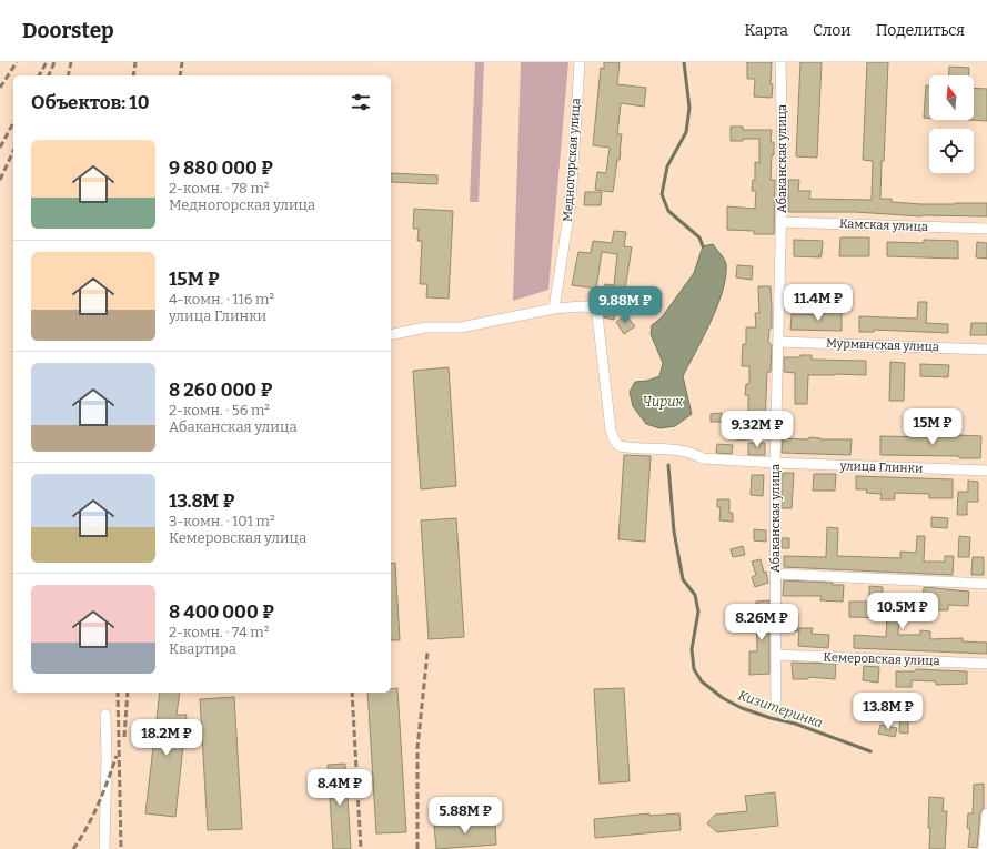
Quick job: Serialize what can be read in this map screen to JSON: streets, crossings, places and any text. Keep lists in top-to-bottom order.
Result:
{
  "streets": {
    "street": [
      "Абаканская улица",
      "Медногорская улица",
      "Камская улица",
      "Мурманская улица",
      "улица Глинки",
      "Кемеровская улица"
    ]
  },
  "crossings": [
    ["Абаканская улица", "Камская улица"],
    ["Абаканская улица", "Мурманская улица"],
    ["Абаканская улица", "улица Глинки"],
    ["Абаканская улица", "Кемеровская улица"],
    ["Медногорская улица", "улица Глинки"]
  ],
  "water": ["Чирик", "Кизитеринка"],
  "north": "top",
  "page": {
    "header": "Doorstep",
    "nav": ["Карта", "Слои", "Поделиться"],
    "heading": "Объектов: 10",
    "list": [
      {
        "name": "9 880 000 ₽",
        "note": "2-комн. · 78 m² · Медногорская улица"
      },
      {
        "name": "15M ₽",
        "note": "4-комн. · 116 m² · улица Глинки"
      },
      {
        "name": "8 260 000 ₽",
        "note": "2-комн. · 56 m² · Абаканская улица"
      },
      {
        "name": "13.8M ₽",
        "note": "3-комн. · 101 m² · Кемеровская улица"
      },
      {
        "name": "8 400 000 ₽",
        "note": "2-комн. · 74 m² · Квартира"
      }
    ],
    "price": [
      "11.4M ₽",
      "9.88M ₽",
      "15M ₽",
      "9.32M ₽",
      "10.5M ₽",
      "8.26M ₽",
      "13.8M ₽",
      "18.2M ₽",
      "8.4M ₽",
      "5.88M ₽"
    ]
  }
}
